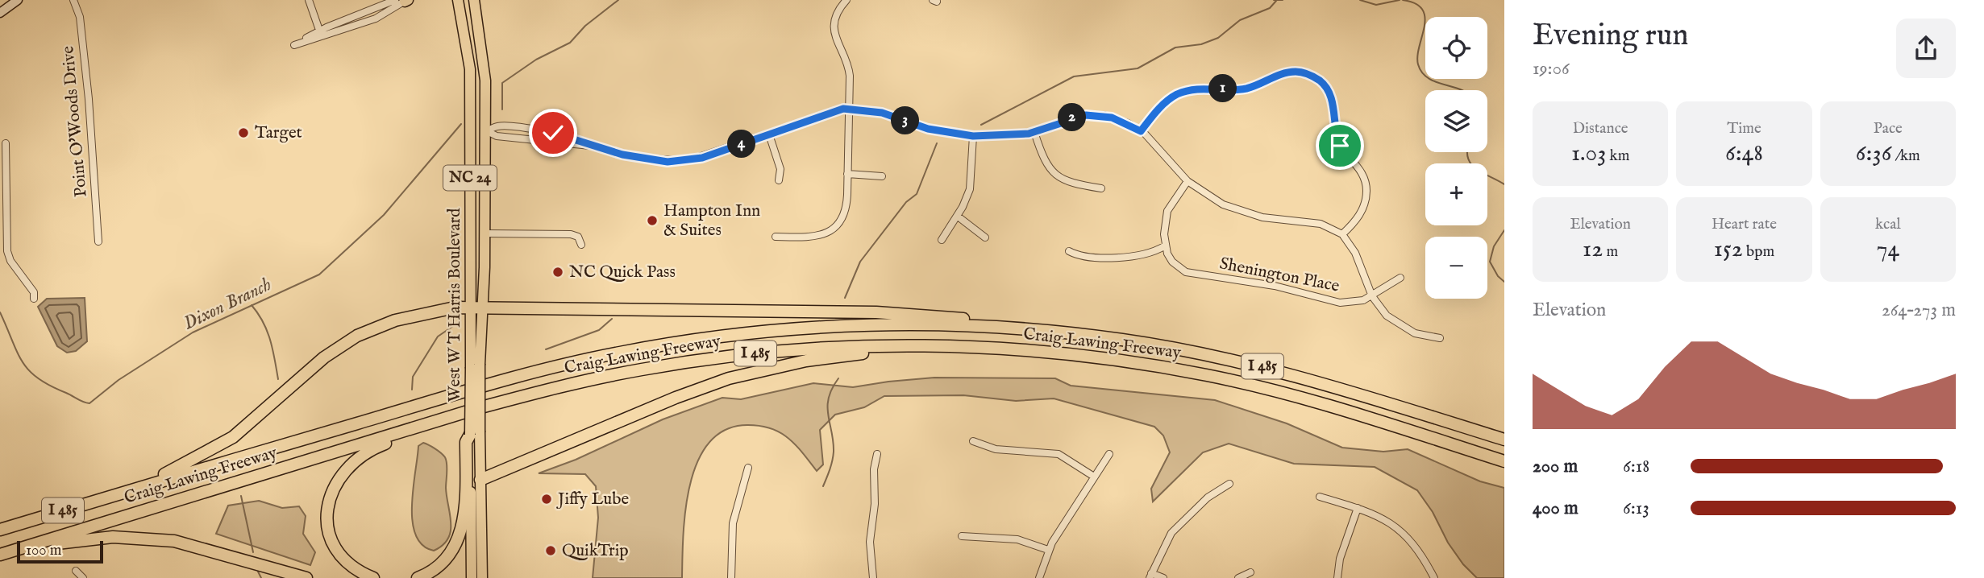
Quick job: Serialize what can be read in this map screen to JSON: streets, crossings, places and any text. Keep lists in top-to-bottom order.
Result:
{
  "streets": {
    "highway": ["Craig Lawing Freeway", "I 485"],
    "main road": ["NC 24", "West W T Harris Boulevard"],
    "street": ["Point O'Woods Drive", "Shenington Place"]
  },
  "water": ["Dixon Branch"],
  "places": [
    "Target",
    "Hampton Inn & Suites",
    "NC Quick Pass",
    "Jiffy Lube",
    "QuikTrip"
  ],
  "scale_bar": "100 m",
  "page": {
    "heading": ["Evening run", "19:06"],
    "map_buttons": ["+", "−"],
    "pins": [
      "1",
      "2",
      "3",
      "4"
    ],
    "stats": [
      ["Distance", "1.03 km"],
      ["Time", "6:48"],
      ["Pace", "6:36 /km"],
      ["Elevation", "12 m"],
      ["Heart rate", "152 bpm"],
      ["kcal", "74"]
    ],
    "chart": ["Elevation", "264–273 m"],
    "list": [
      {
        "name": "200 m",
        "note": "6:18"
      },
      {
        "name": "400 m",
        "note": "6:13"
      }
    ],
    "scale": "100 m"
  }
}
